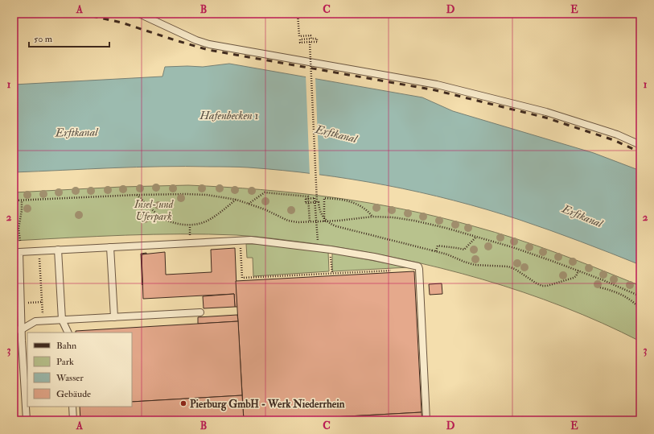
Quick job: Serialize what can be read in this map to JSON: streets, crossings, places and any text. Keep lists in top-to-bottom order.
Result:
{
  "water": ["Hafenbecken 1", "Erftkanal"],
  "parks": ["Insel- und Uferpark"],
  "places": ["Pierburg GmbH - Werk Niederrhein"],
  "legend": [
    "Bahn",
    "Park",
    "Wasser",
    "Gebäude"
  ],
  "scale_bar": "50 m",
  "grid": {
    "columns": [
      "A",
      "B",
      "C",
      "D",
      "E"
    ],
    "rows": ["1", "2", "3"]
  }
}
